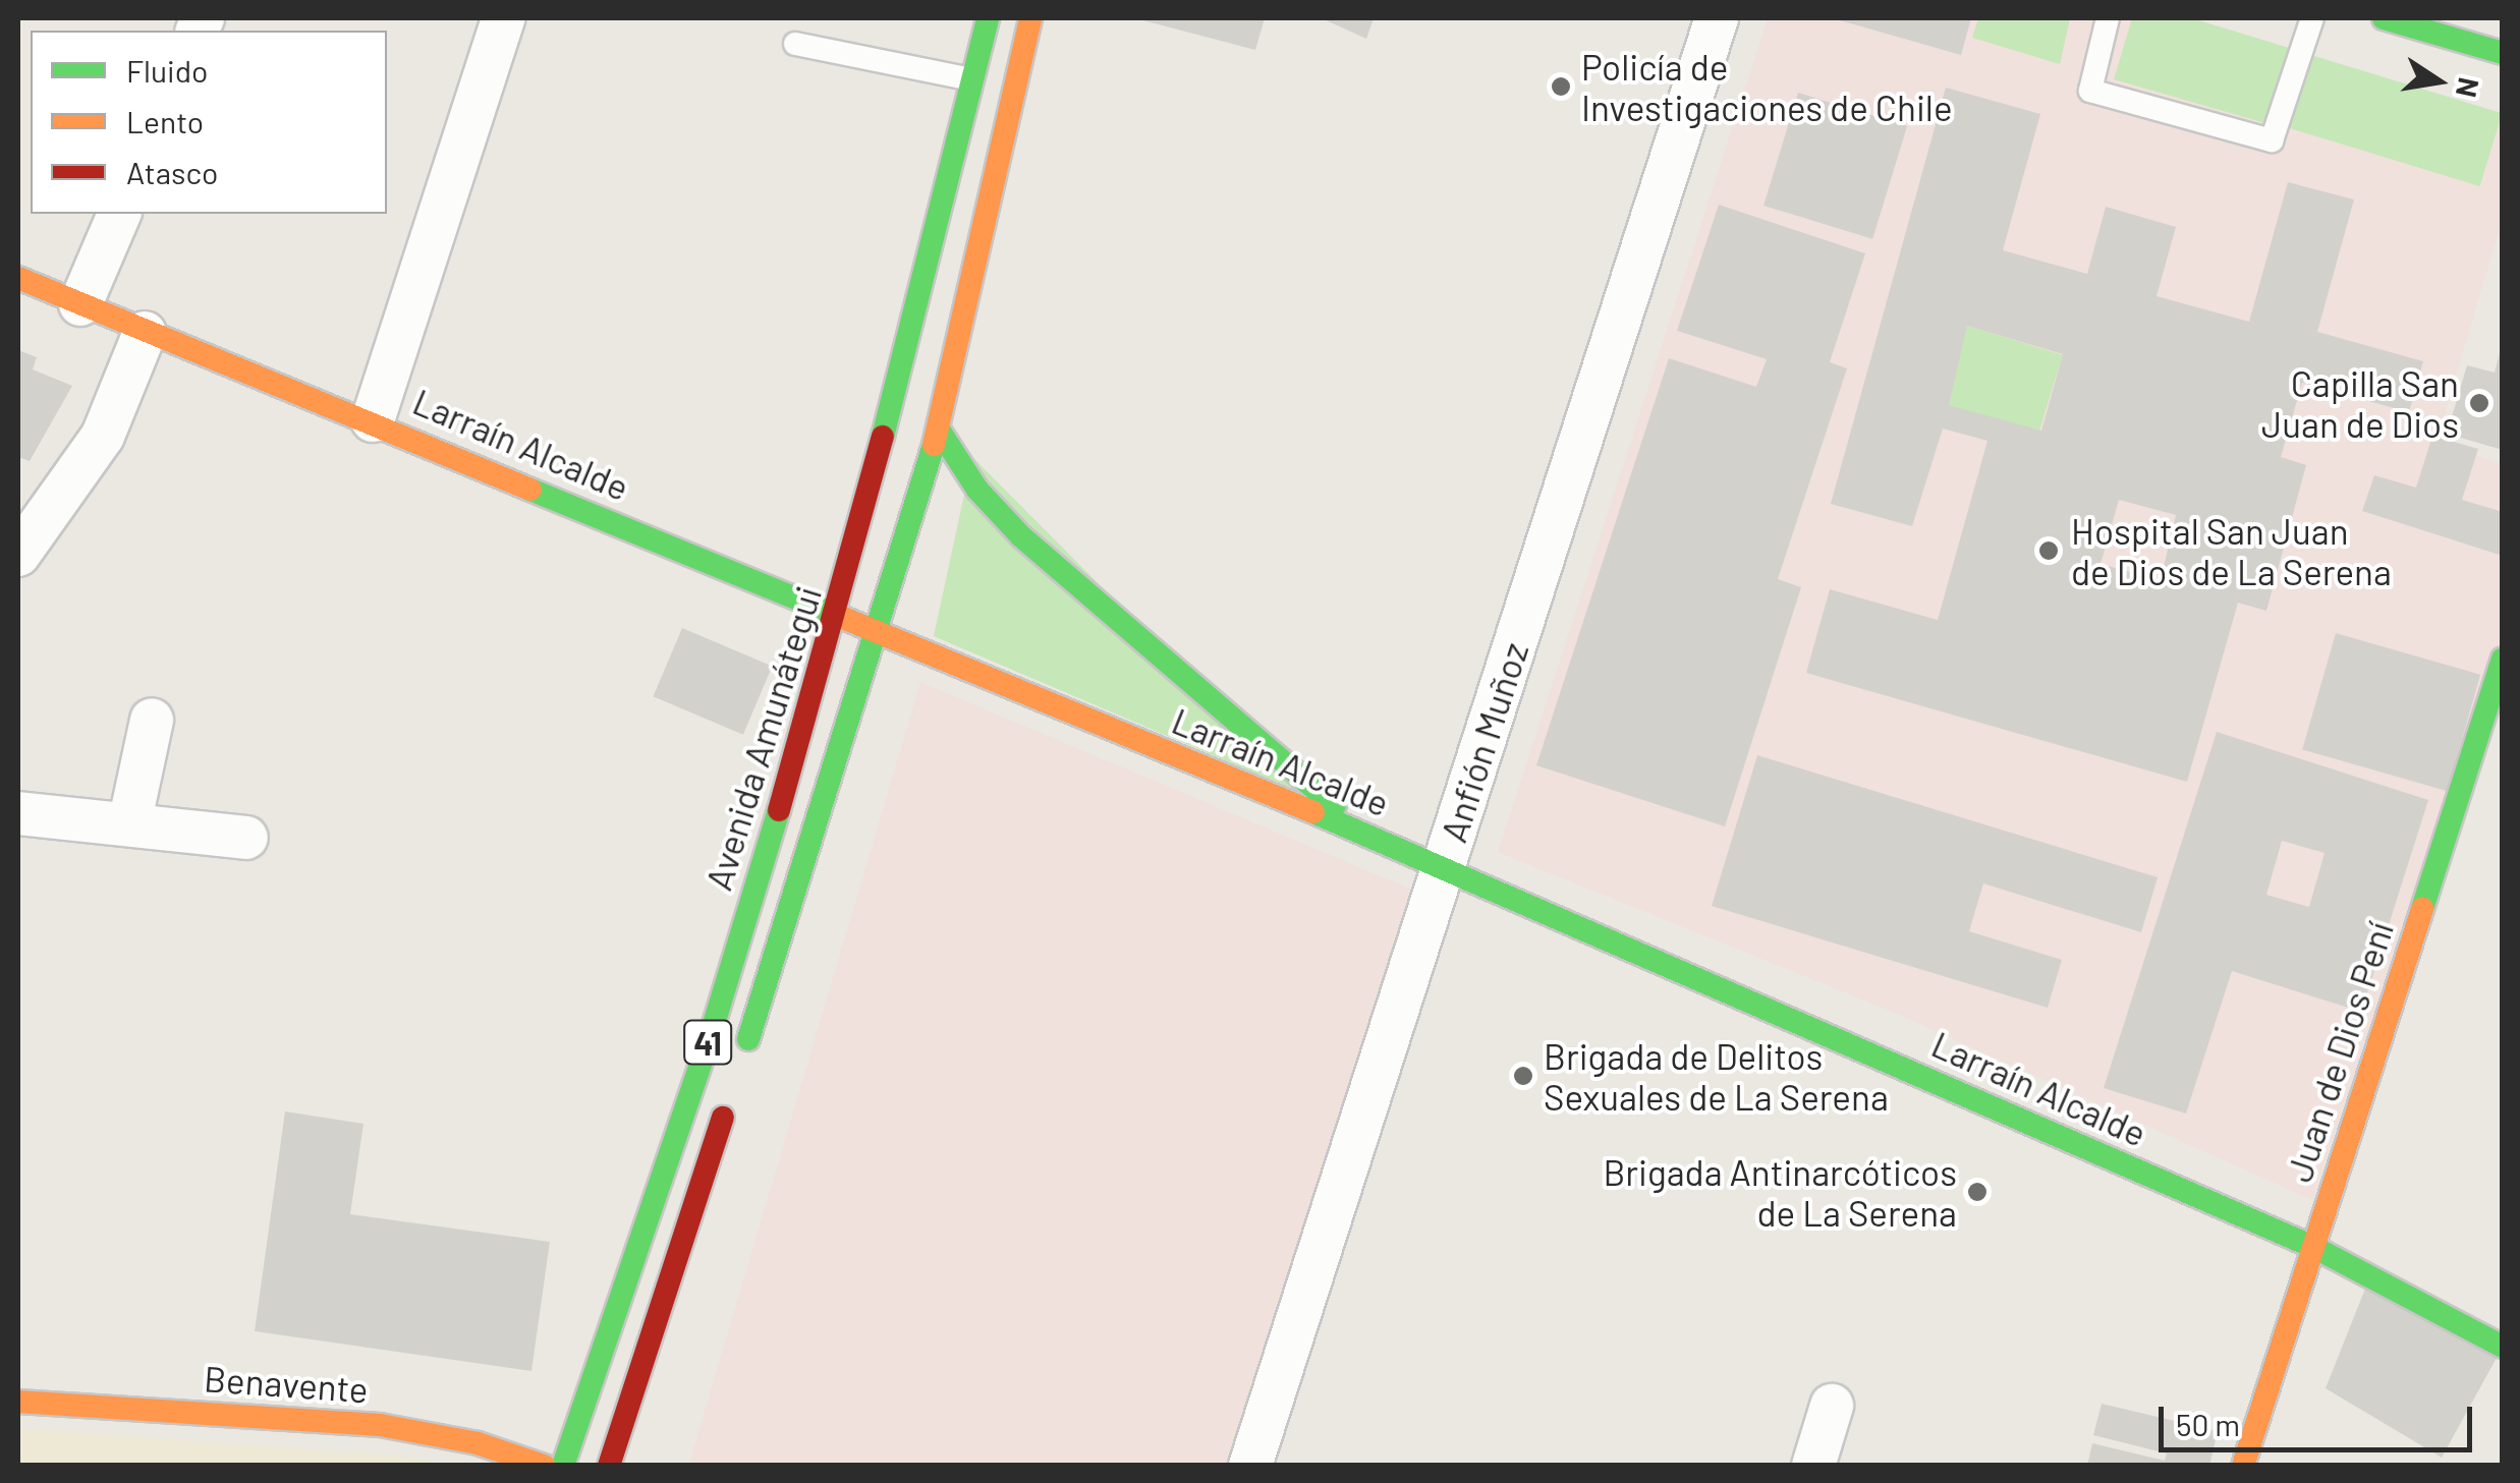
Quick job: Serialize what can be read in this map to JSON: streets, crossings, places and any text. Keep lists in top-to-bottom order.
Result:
{
  "streets": {
    "main road": [
      "Larraín Alcalde",
      "Avenida Amunátegui",
      "41",
      "Juan de Dios Pení",
      "Benavente"
    ],
    "street": ["Anfión Muñoz"]
  },
  "crossings": [
    ["Larraín Alcalde", "Avenida Amunátegui"],
    ["Larraín Alcalde", "Anfión Muñoz"],
    ["Larraín Alcalde", "41"],
    ["Larraín Alcalde", "Juan de Dios Pení"]
  ],
  "places": [
    "Policía de Investigaciones de Chile",
    "Capilla San Juan de Dios",
    "Hospital San Juan de Dios de La Serena",
    "Brigada de Delitos Sexuales de La Serena",
    "Brigada Antinarcóticos de La Serena"
  ],
  "legend": ["Fluido", "Lento", "Atasco"],
  "scale_bar": "50 m",
  "north": "right"
}
